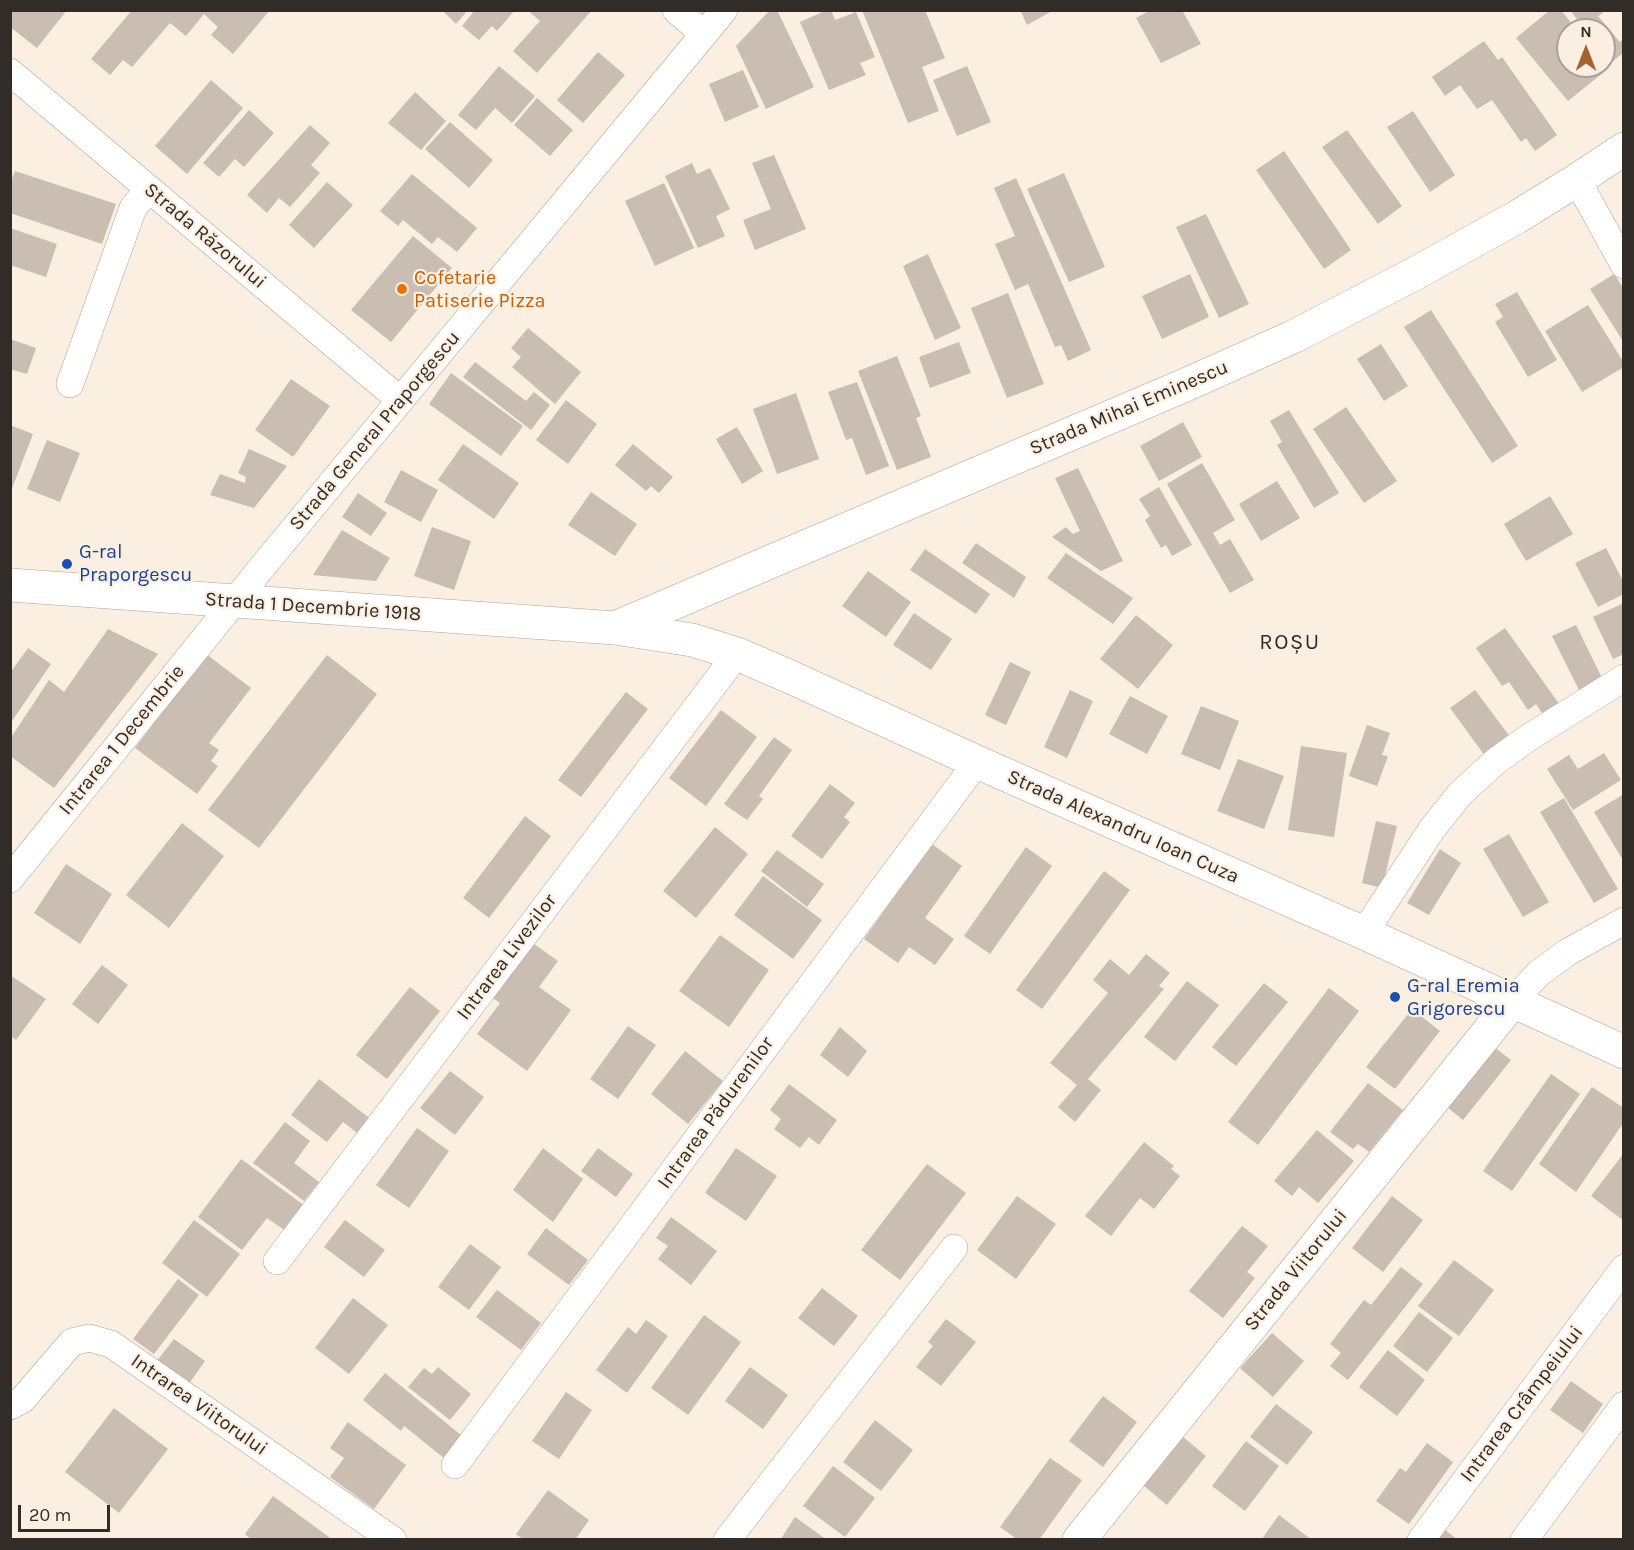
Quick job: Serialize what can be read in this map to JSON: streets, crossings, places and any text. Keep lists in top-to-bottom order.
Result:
{
  "streets": {
    "street": [
      "Strada Răzorului",
      "Strada Mihai Eminescu",
      "Strada General Praporgescu",
      "Strada 1 Decembrie 1918",
      "Intrarea 1 Decembrie",
      "Strada Alexandru Ioan Cuza",
      "Intrarea Livezilor",
      "Intrarea Pădurenilor",
      "Strada Viitorului",
      "Intrarea Crâmpeiului",
      "Intrarea Viitorului"
    ]
  },
  "crossings": [
    ["Strada Răzorului", "Strada General Praporgescu"],
    ["Strada Mihai Eminescu", "Strada 1 Decembrie 1918"],
    ["Strada Mihai Eminescu", "Strada Alexandru Ioan Cuza"],
    ["Strada General Praporgescu", "Strada 1 Decembrie 1918"],
    ["Strada General Praporgescu", "Intrarea 1 Decembrie"],
    ["Strada 1 Decembrie 1918", "Intrarea 1 Decembrie"],
    ["Strada 1 Decembrie 1918", "Strada Alexandru Ioan Cuza"],
    ["Strada Alexandru Ioan Cuza", "Intrarea Livezilor"],
    ["Strada Alexandru Ioan Cuza", "Intrarea Pădurenilor"],
    ["Strada Alexandru Ioan Cuza", "Strada Viitorului"]
  ],
  "districts": ["ROȘU"],
  "places": ["Cofetarie Patiserie Pizza", "G-ral Praporgescu", "G-ral Eremia Grigorescu"],
  "scale_bar": "20 m",
  "north": "top"
}
